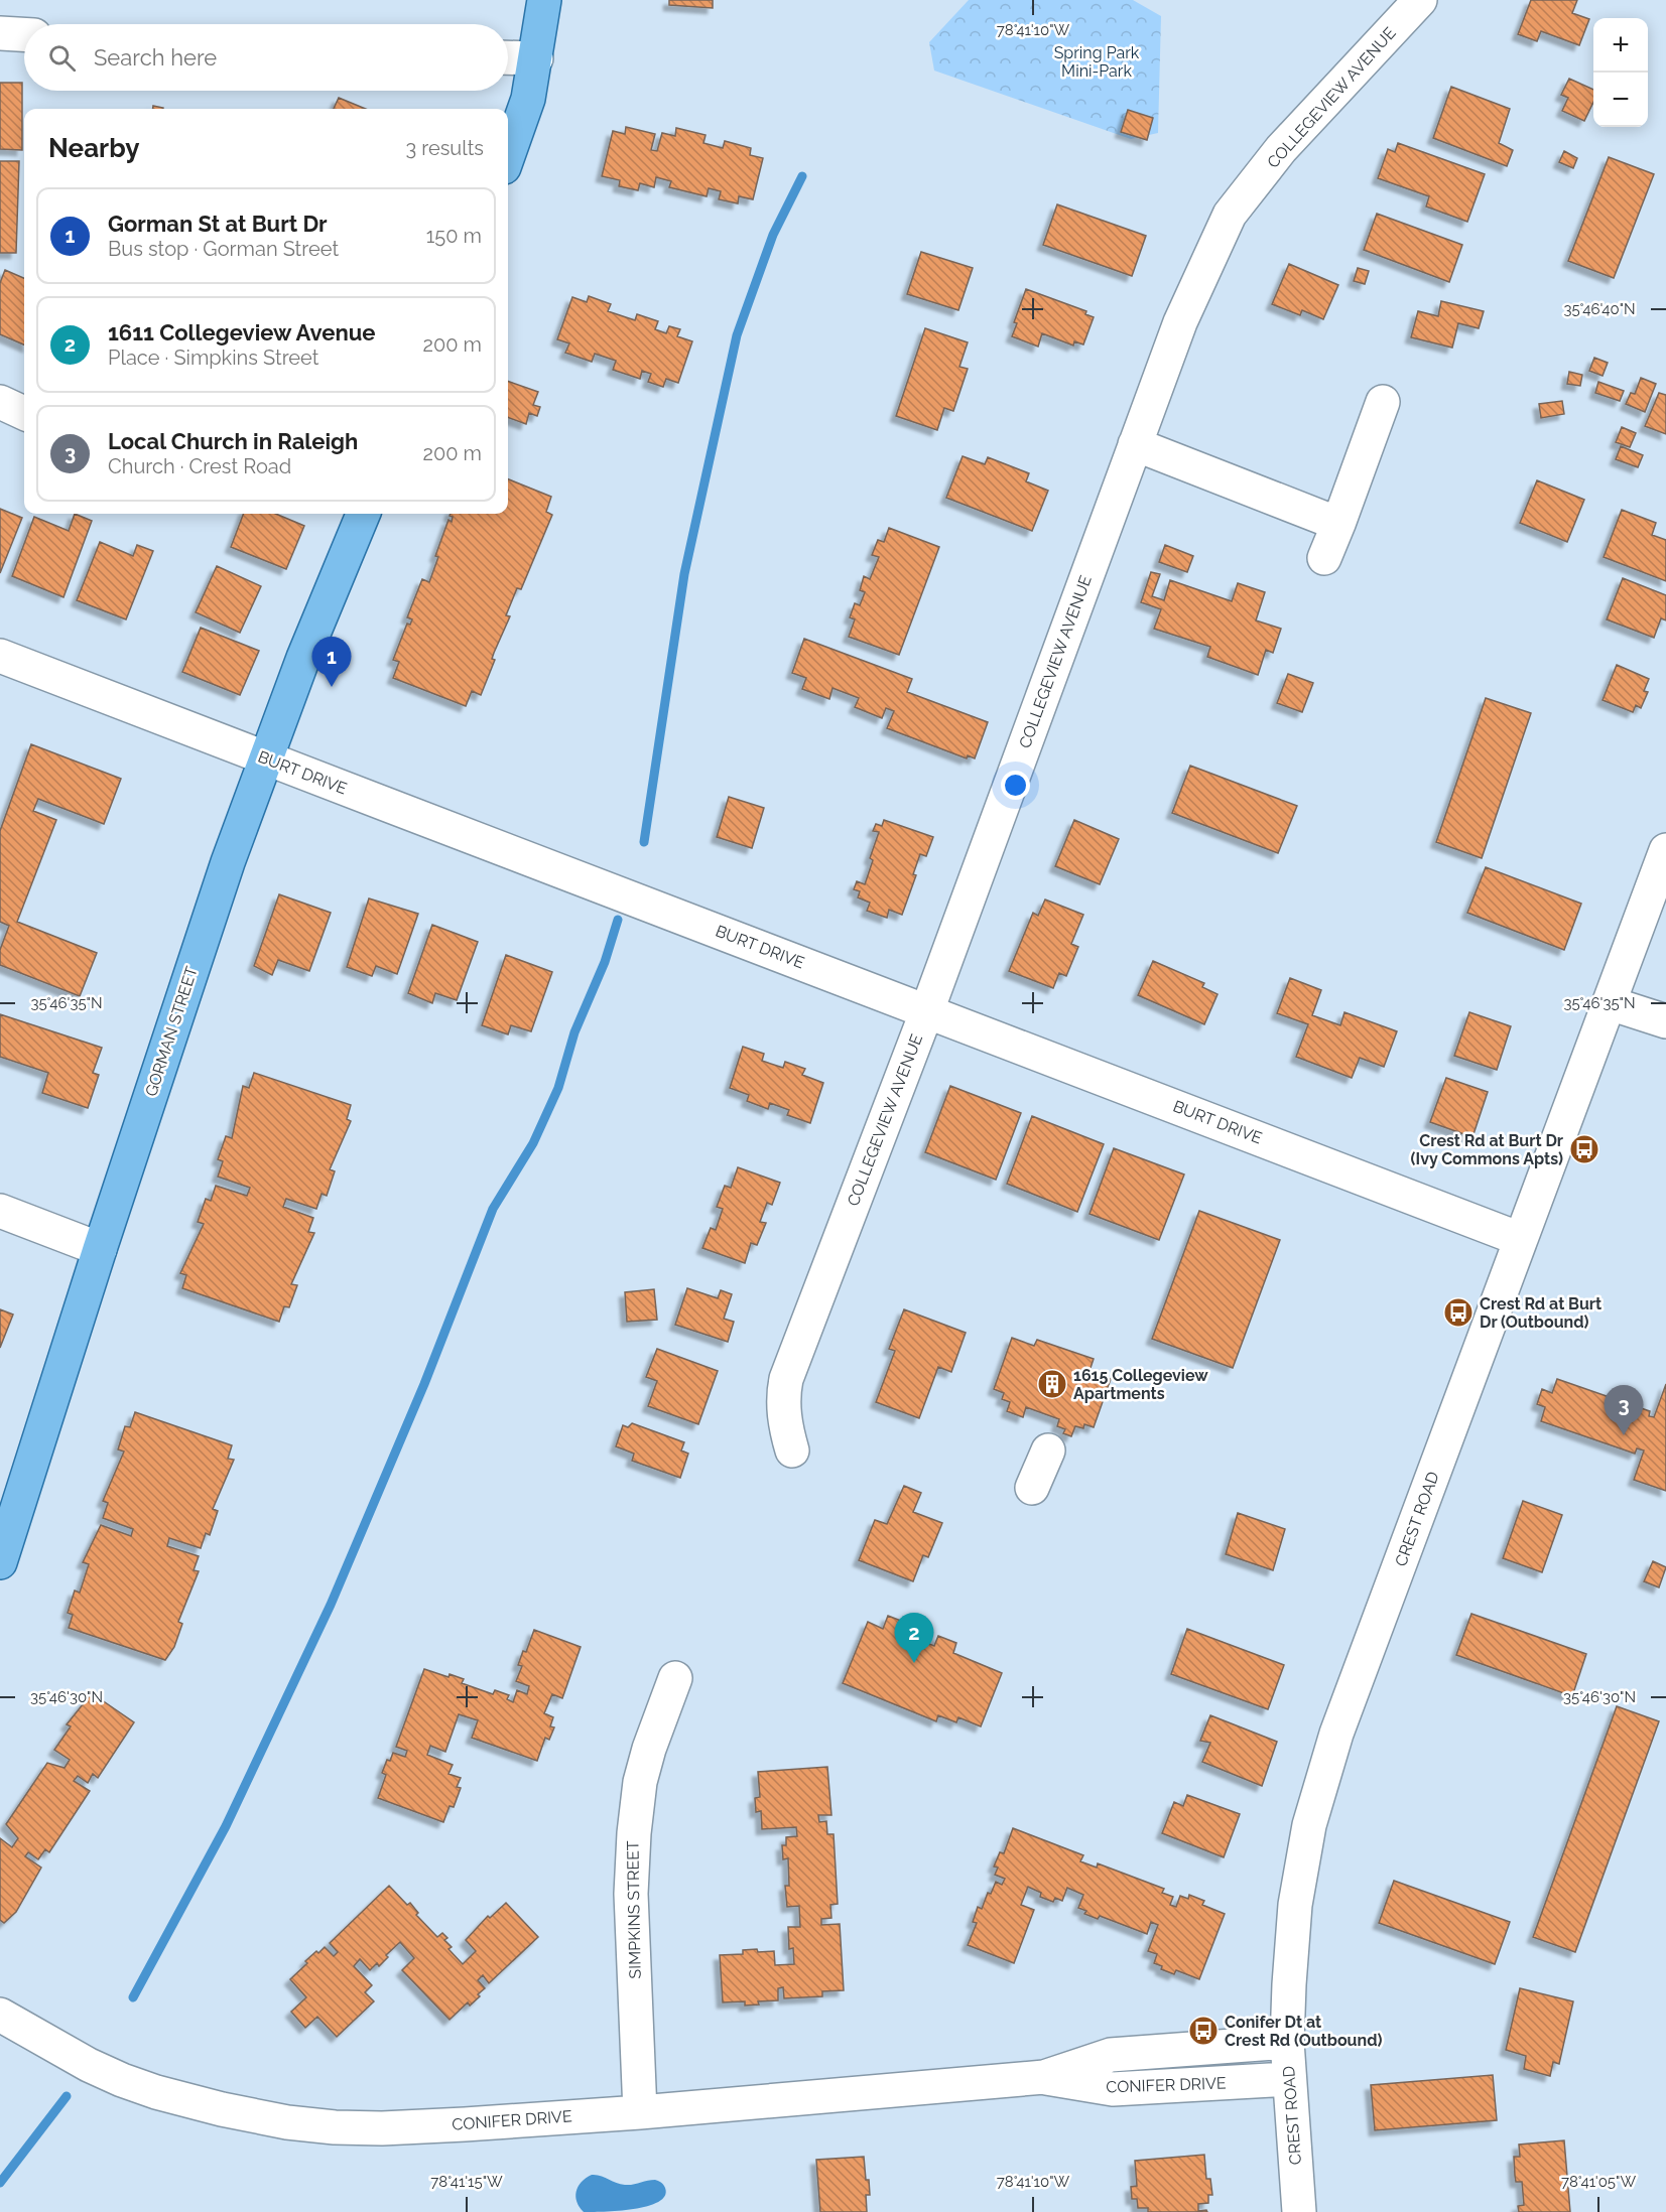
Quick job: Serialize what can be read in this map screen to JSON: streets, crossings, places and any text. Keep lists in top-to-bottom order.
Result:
{
  "streets": {
    "main road": ["GORMAN STREET"],
    "street": [
      "COLLEGEVIEW AVENUE",
      "BURT DRIVE",
      "CREST ROAD",
      "SIMPKINS STREET",
      "CONIFER DRIVE"
    ]
  },
  "crossings": [
    ["COLLEGEVIEW AVENUE", "BURT DRIVE"],
    ["BURT DRIVE", "GORMAN STREET"],
    ["BURT DRIVE", "CREST ROAD"],
    ["CREST ROAD", "CONIFER DRIVE"],
    ["SIMPKINS STREET", "CONIFER DRIVE"]
  ],
  "parks": ["Spring Park Mini-Park"],
  "places": {
    "bus stop": ["Crest Rd at Burt Dr (Ivy Commons Apts)", "Crest Rd at Burt Dr (Outbound)", "Conifer Dt at Crest Rd (Outbound)"],
    "building": ["1615 Collegeview Apartments"]
  },
  "page": {
    "map_buttons": ["+", "−"],
    "search": "Search here",
    "heading": ["Nearby", "3 results"],
    "list": [
      {
        "mark": "1",
        "name": "Gorman St at Burt Dr",
        "note": "Bus stop · Gorman Street",
        "value": "150 m"
      },
      {
        "mark": "2",
        "name": "1611 Collegeview Avenue",
        "note": "Place · Simpkins Street",
        "value": "200 m"
      },
      {
        "mark": "3",
        "name": "Local Church in Raleigh",
        "note": "Church · Crest Road",
        "value": "200 m"
      }
    ],
    "pins": ["1", "3", "2"]
  },
  "coordinates": [
    "78°41'10\"W",
    "35°46'40\"N",
    "35°46'35\"N",
    "35°46'30\"N",
    "78°41'15\"W",
    "78°41'05\"W"
  ]
}
